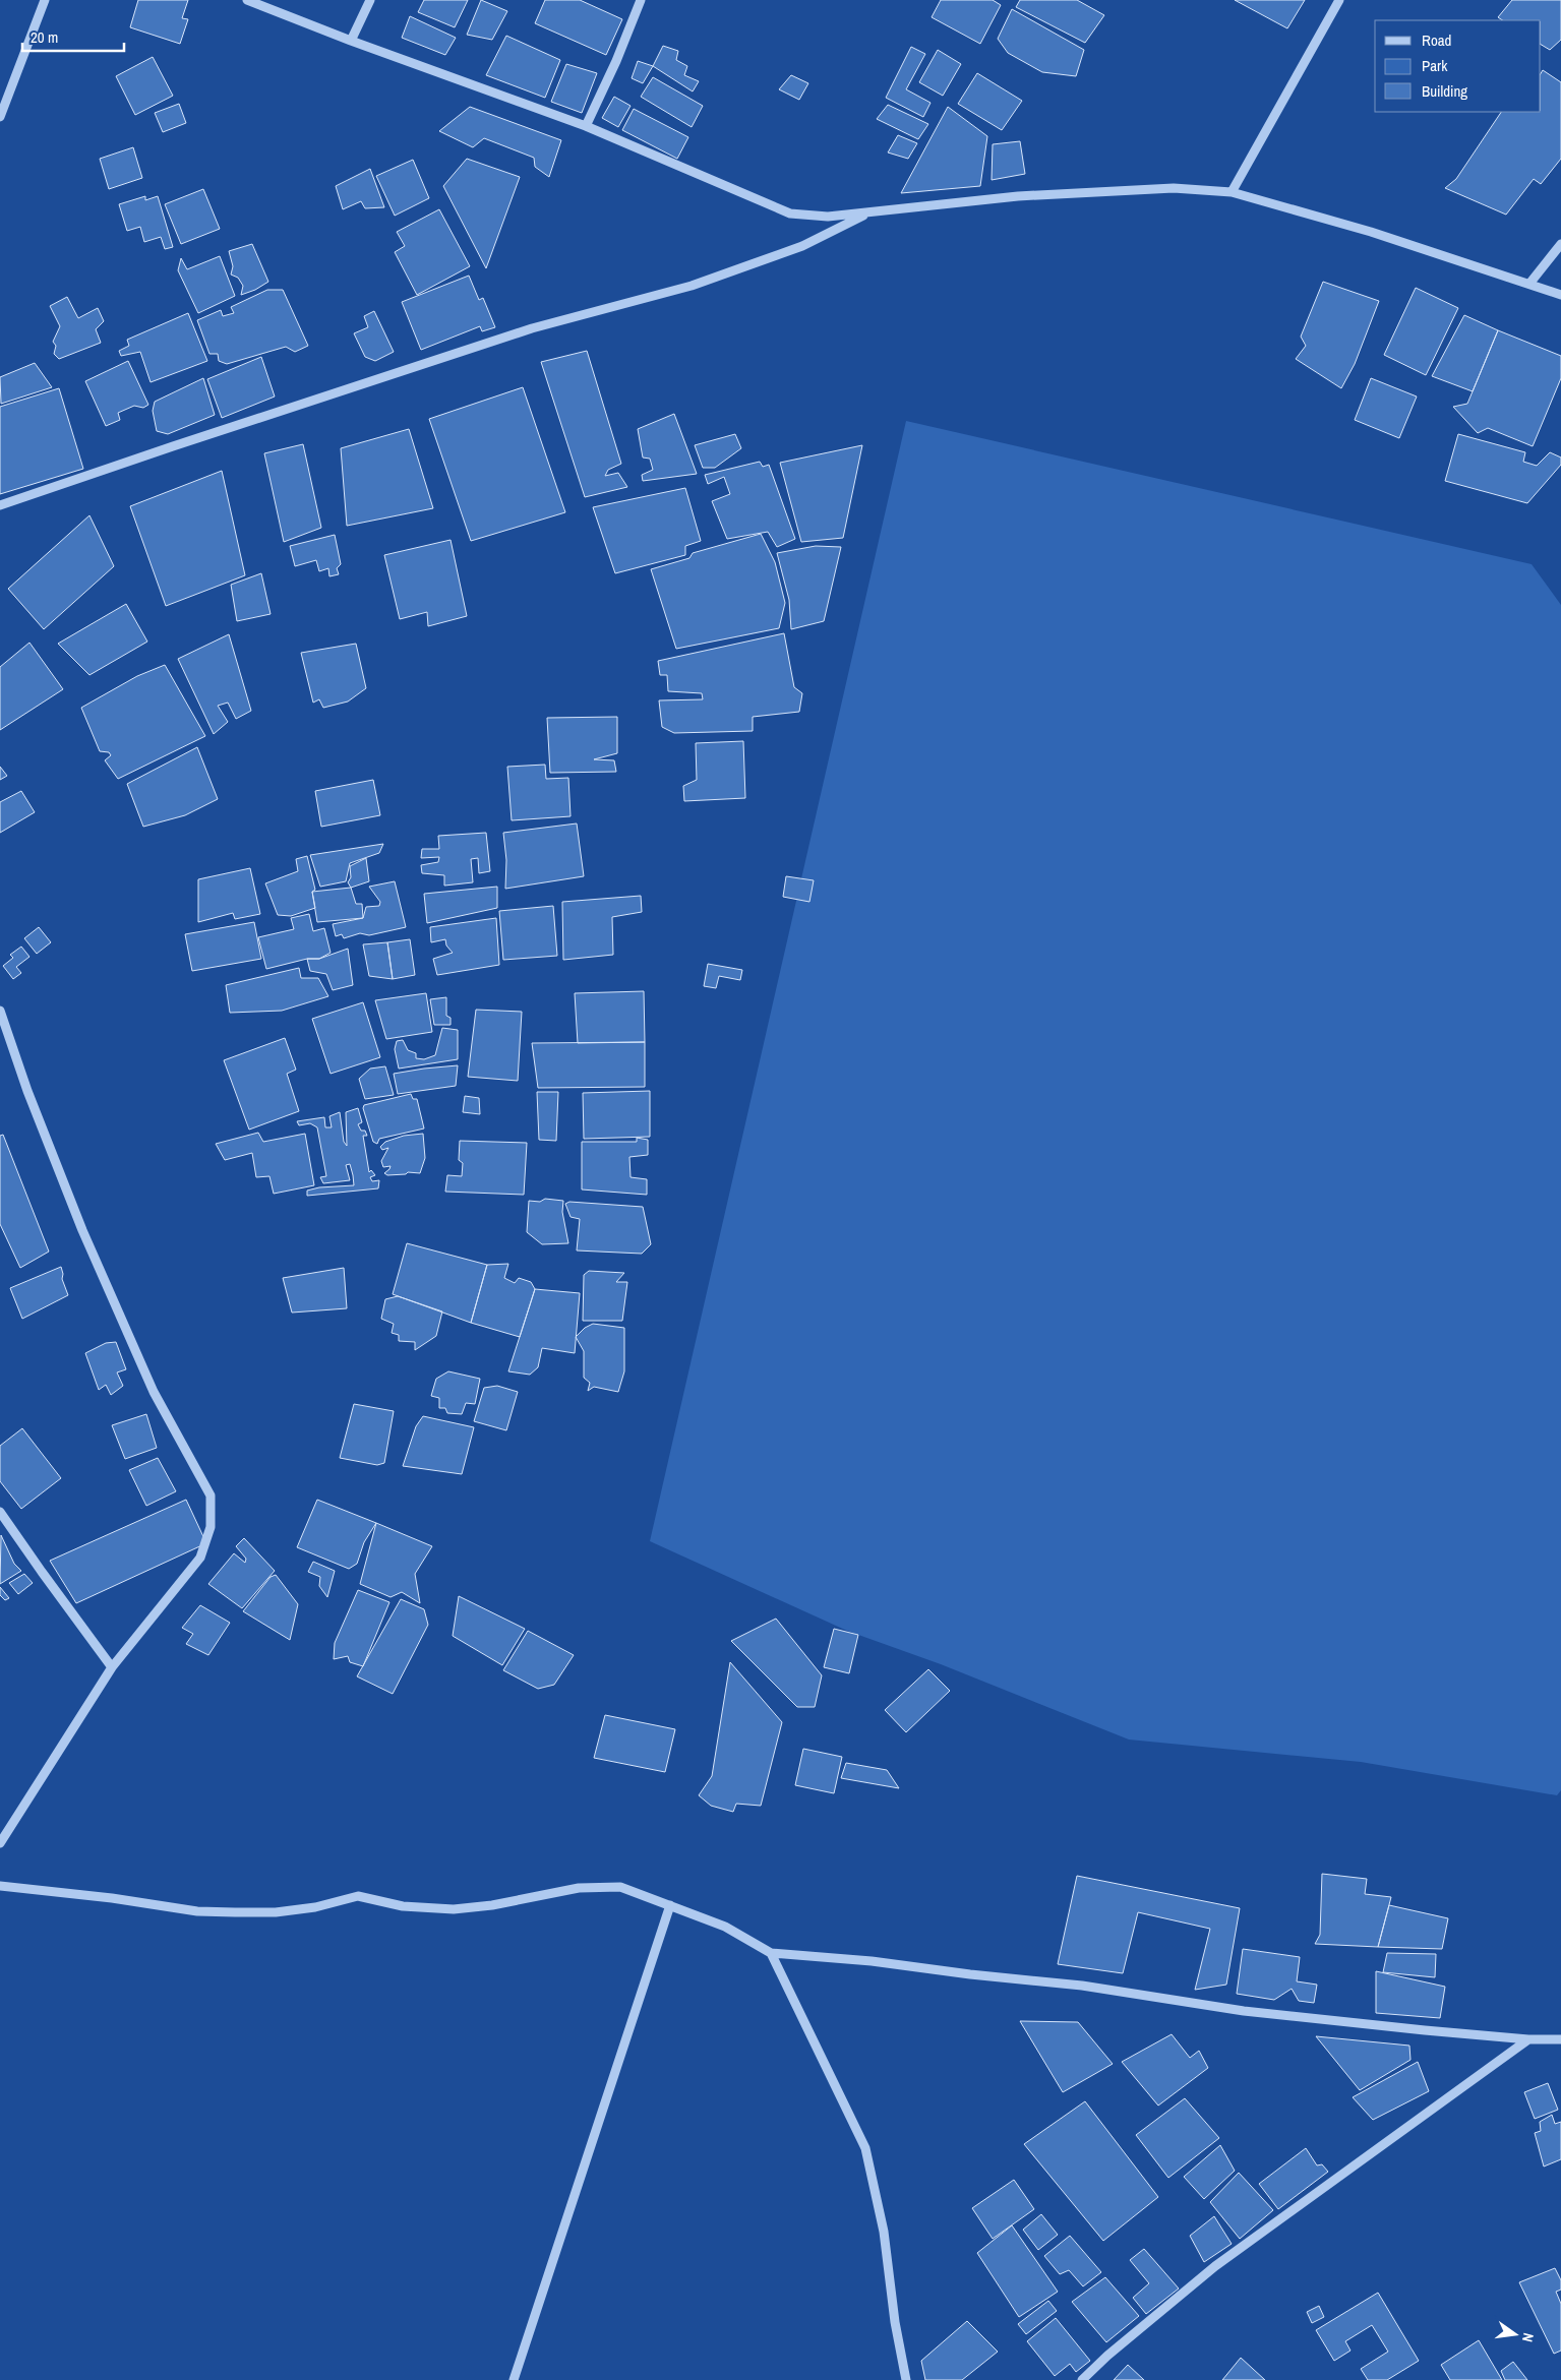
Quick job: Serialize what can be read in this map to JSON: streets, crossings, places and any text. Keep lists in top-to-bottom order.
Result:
{
  "legend": ["Road", "Park", "Building"],
  "scale_bar": "20 m",
  "north": "right"
}
